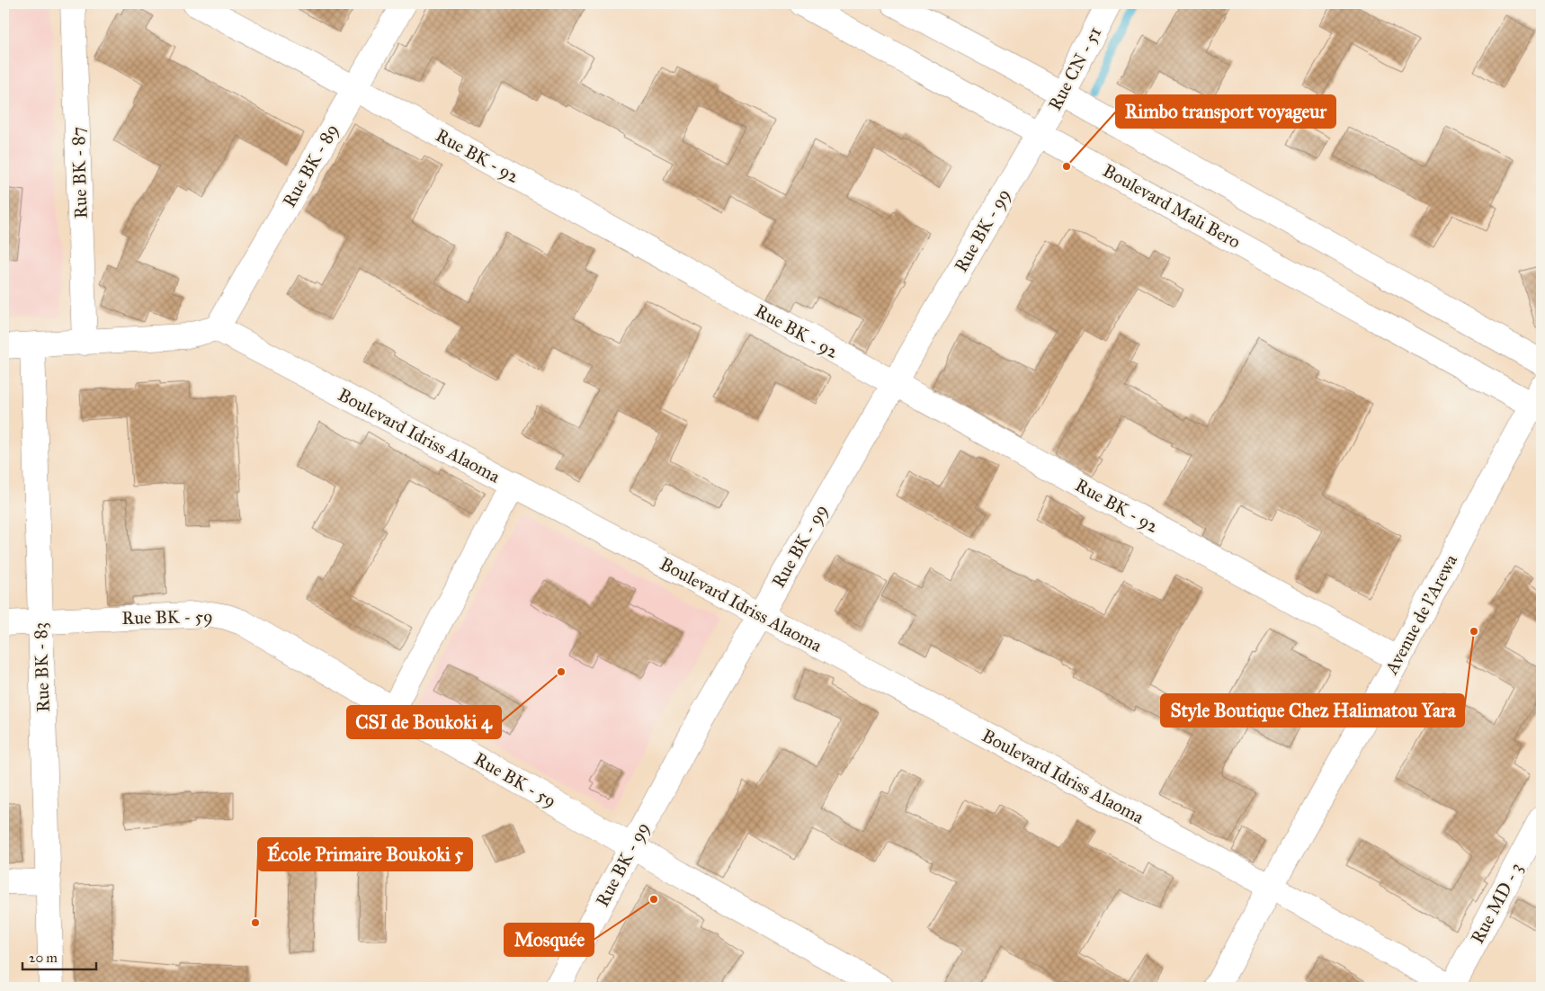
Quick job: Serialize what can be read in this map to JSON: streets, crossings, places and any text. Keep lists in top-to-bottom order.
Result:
{
  "streets": {
    "street": [
      "Rue CN - 51",
      "Rue BK - 92",
      "Rue BK - 89",
      "Rue BK - 87",
      "Boulevard Mali Bero",
      "Rue BK - 99",
      "Boulevard Idriss Alaoma",
      "Avenue de l'Arewa",
      "Rue BK - 59",
      "Rue BK - 83",
      "Rue MD - 3"
    ]
  },
  "crossings": [
    ["Rue CN - 51", "Boulevard Mali Bero"],
    ["Rue CN - 51", "Rue BK - 99"],
    ["Rue BK - 92", "Rue BK - 89"],
    ["Rue BK - 92", "Rue BK - 99"],
    ["Rue BK - 92", "Avenue de l'Arewa"],
    ["Rue BK - 89", "Boulevard Idriss Alaoma"],
    ["Boulevard Mali Bero", "Rue BK - 99"],
    ["Boulevard Mali Bero", "Avenue de l'Arewa"],
    ["Rue BK - 99", "Boulevard Idriss Alaoma"],
    ["Rue BK - 99", "Rue BK - 59"],
    ["Boulevard Idriss Alaoma", "Avenue de l'Arewa"],
    ["Boulevard Idriss Alaoma", "Rue MD - 3"],
    ["Rue BK - 59", "Rue BK - 83"]
  ],
  "places": [
    "Rimbo transport voyageur",
    "Style Boutique Chez Halimatou Yara",
    "CSI de Boukoki 4",
    "Mosquée",
    "École Primaire Boukoki 5"
  ],
  "scale_bar": "20 m"
}
